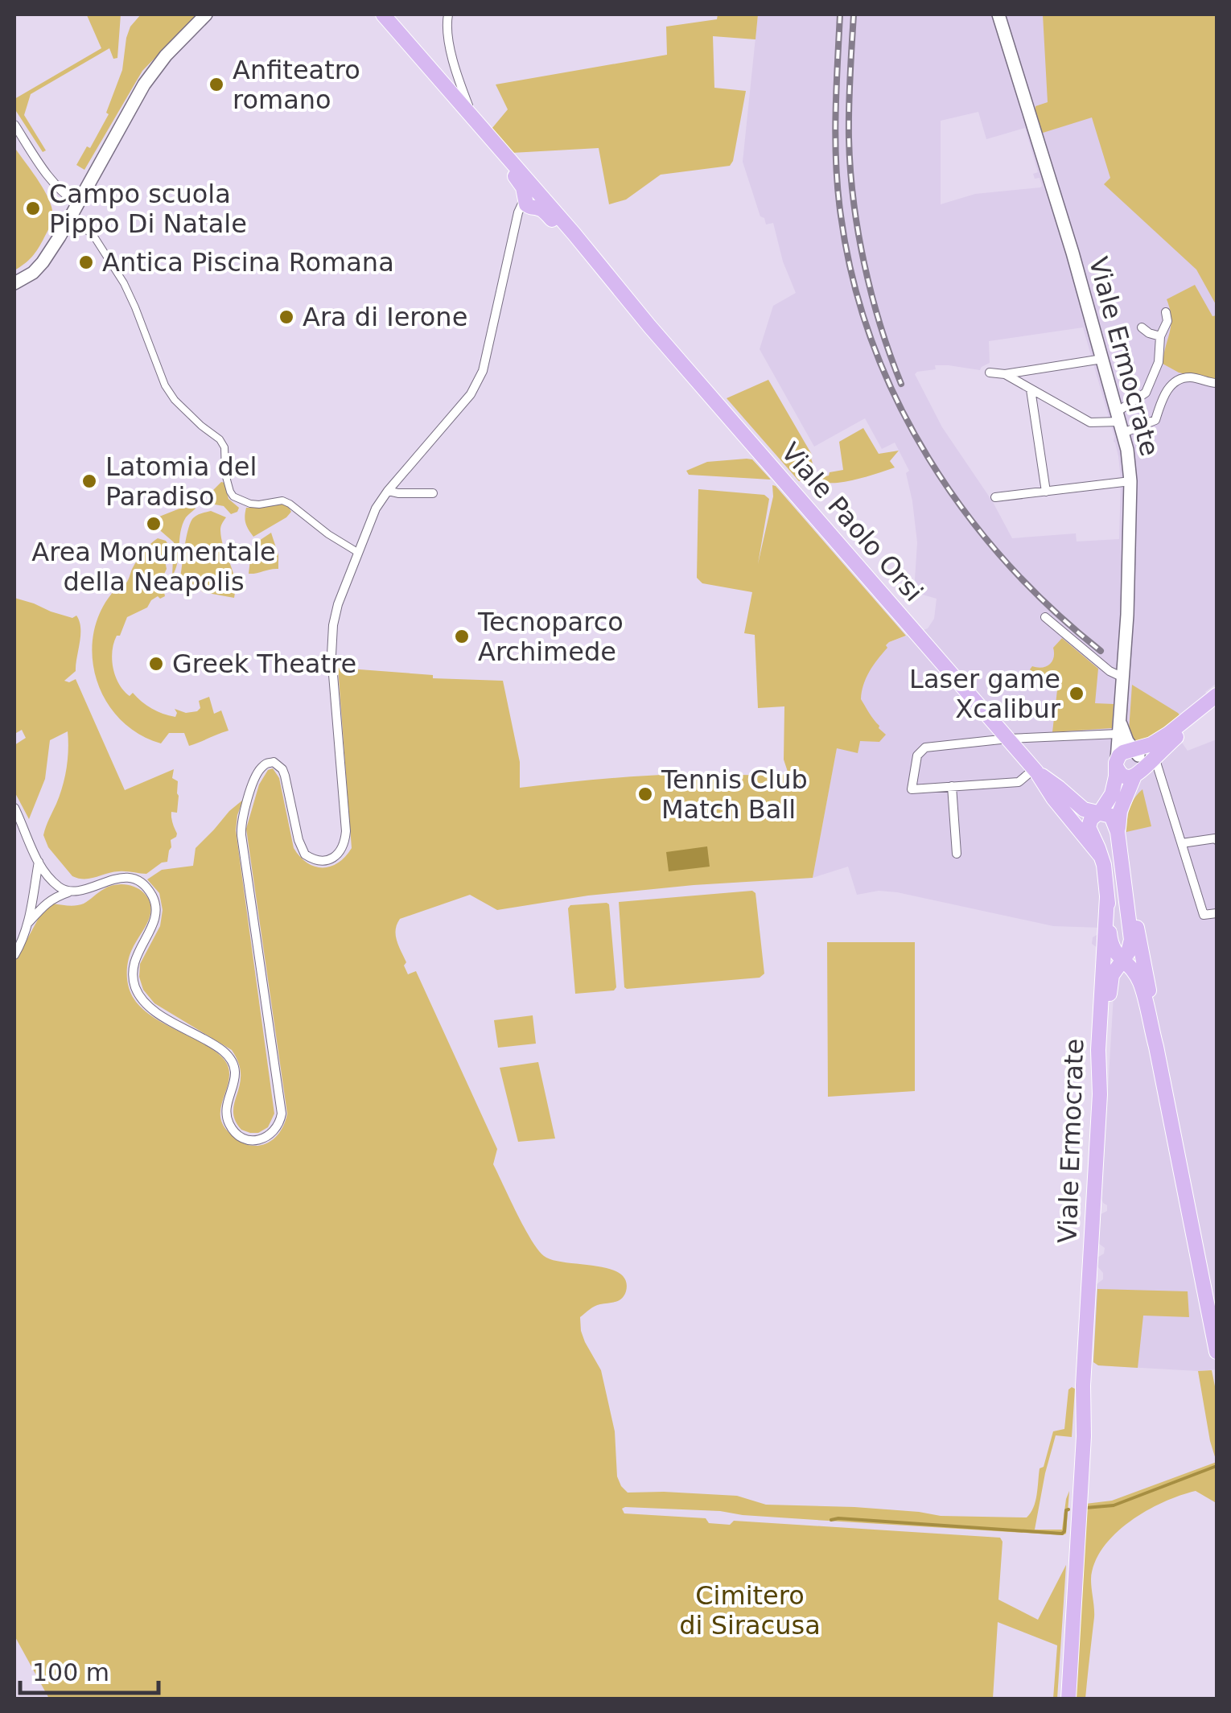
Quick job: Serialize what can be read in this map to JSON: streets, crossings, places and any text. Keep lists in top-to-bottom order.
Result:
{
  "streets": {
    "main road": ["Viale Ermocrate", "Viale Paolo Orsi"]
  },
  "parks": ["Cimitero di Siracusa"],
  "places": [
    "Anfiteatro romano",
    "Campo scuola Pippo Di Natale",
    "Antica Piscina Romana",
    "Ara di Ierone",
    "Latomia del Paradiso",
    "Area Monumentale della Neapolis",
    "Tecnoparco Archimede",
    "Greek Theatre",
    "Laser game Xcalibur",
    "Tennis Club Match Ball"
  ],
  "scale_bar": "100 m"
}
